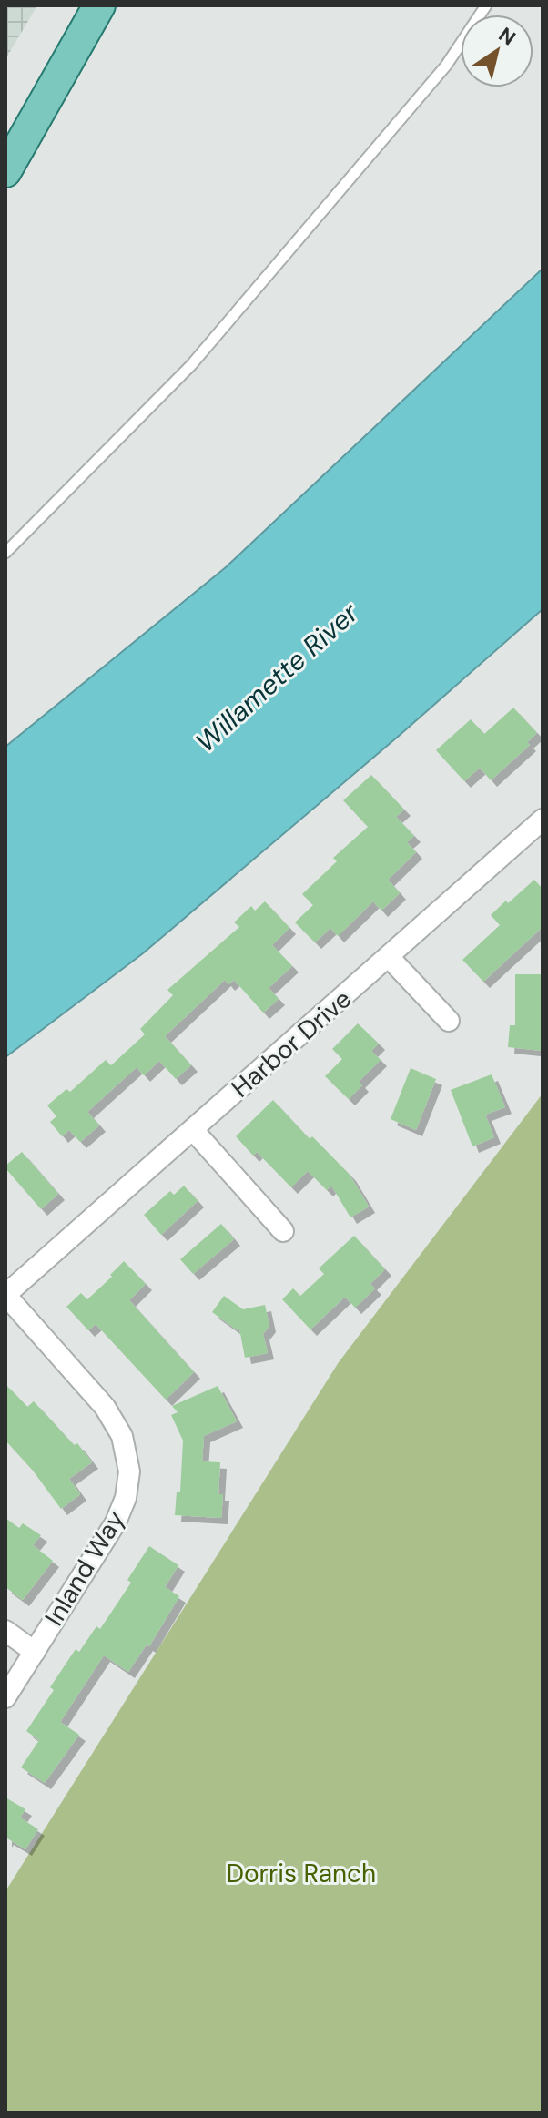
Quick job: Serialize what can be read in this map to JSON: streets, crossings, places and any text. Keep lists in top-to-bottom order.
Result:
{
  "streets": {
    "street": ["Harbor Drive", "Inland Way"]
  },
  "crossings": [
    ["Harbor Drive", "Inland Way"]
  ],
  "water": ["Willamette River"],
  "parks": ["Dorris Ranch"],
  "north": "top right"
}
